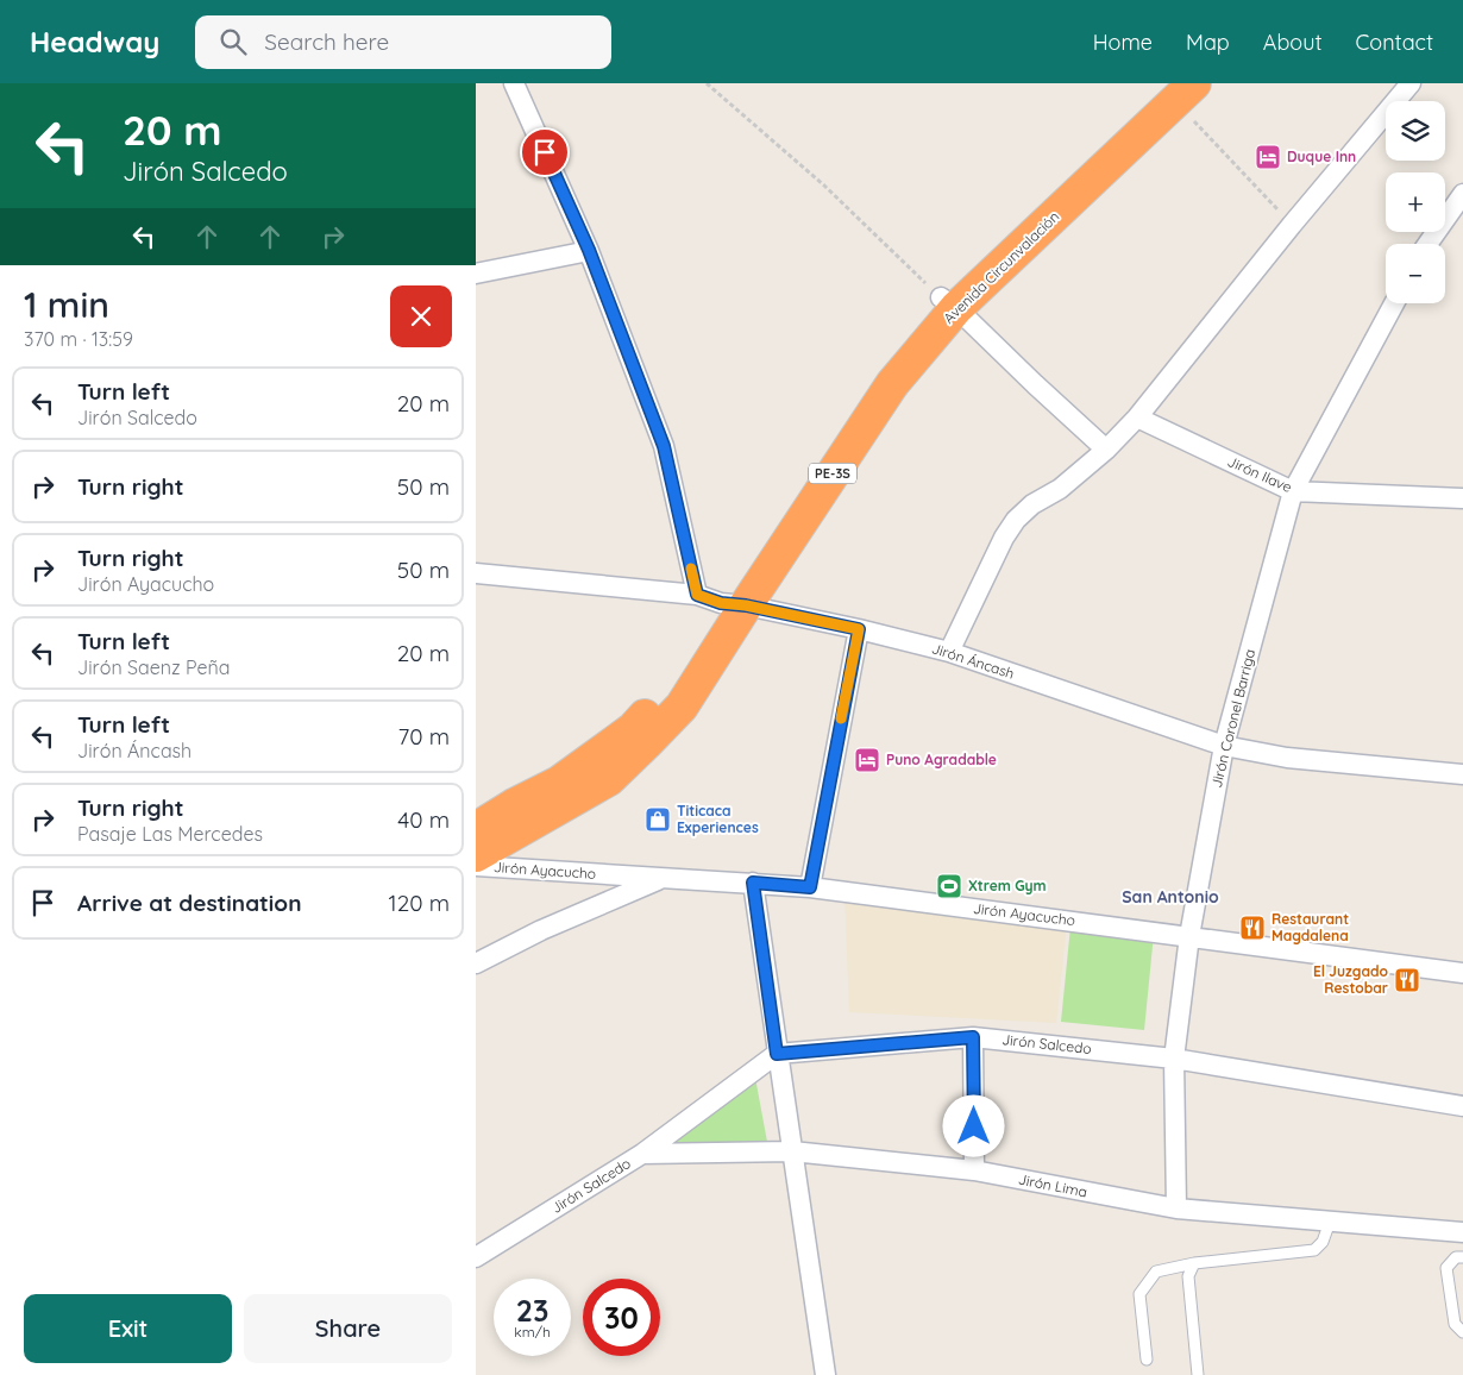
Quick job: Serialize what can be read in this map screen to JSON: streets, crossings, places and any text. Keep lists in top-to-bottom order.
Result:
{
  "streets": {
    "highway": ["Avenida Circunvalación", "PE-3S"],
    "street": [
      "Jirón Ilave",
      "Jirón Áncash",
      "Jirón Coronel Barriga",
      "Jirón Ayacucho",
      "Jirón Salcedo",
      "Jirón Lima"
    ]
  },
  "crossings": [
    ["Avenida Circunvalación", "Jirón Áncash"],
    ["Jirón Ilave", "Jirón Coronel Barriga"],
    ["Jirón Áncash", "Jirón Coronel Barriga"],
    ["Jirón Coronel Barriga", "Jirón Ayacucho"],
    ["Jirón Coronel Barriga", "Jirón Salcedo"],
    ["Jirón Coronel Barriga", "Jirón Lima"],
    ["Jirón Salcedo", "Jirón Lima"]
  ],
  "districts": ["San Antonio"],
  "places": {
    "hotel": ["Duque Inn", "Puno Agradable"],
    "shop": ["Titicaca Experiences"],
    "sports": ["Xtrem Gym"],
    "restaurant": ["Restaurant Magdalena", "El Juzgado Restobar"]
  },
  "page": {
    "header": "Headway",
    "search": "Search here",
    "nav": [
      "Home",
      "Map",
      "About",
      "Contact"
    ],
    "turn": ["20 m", "Jirón Salcedo"],
    "map_buttons": ["+", "−"],
    "heading": ["1 min", "370 m · 13:59"],
    "list": [
      {
        "name": "Turn left",
        "note": "Jirón Salcedo",
        "value": "20 m"
      },
      {
        "name": "Turn right",
        "value": "50 m"
      },
      {
        "name": "Turn right",
        "note": "Jirón Ayacucho",
        "value": "50 m"
      },
      {
        "name": "Turn left",
        "note": "Jirón Saenz Peña",
        "value": "20 m"
      },
      {
        "name": "Turn left",
        "note": "Jirón Áncash",
        "value": "70 m"
      },
      {
        "name": "Turn right",
        "note": "Pasaje Las Mercedes",
        "value": "40 m"
      },
      {
        "name": "Arrive at destination",
        "value": "120 m"
      }
    ],
    "speed": "23 km/h",
    "limit": "30",
    "buttons": ["Exit", "Share"]
  }
}
